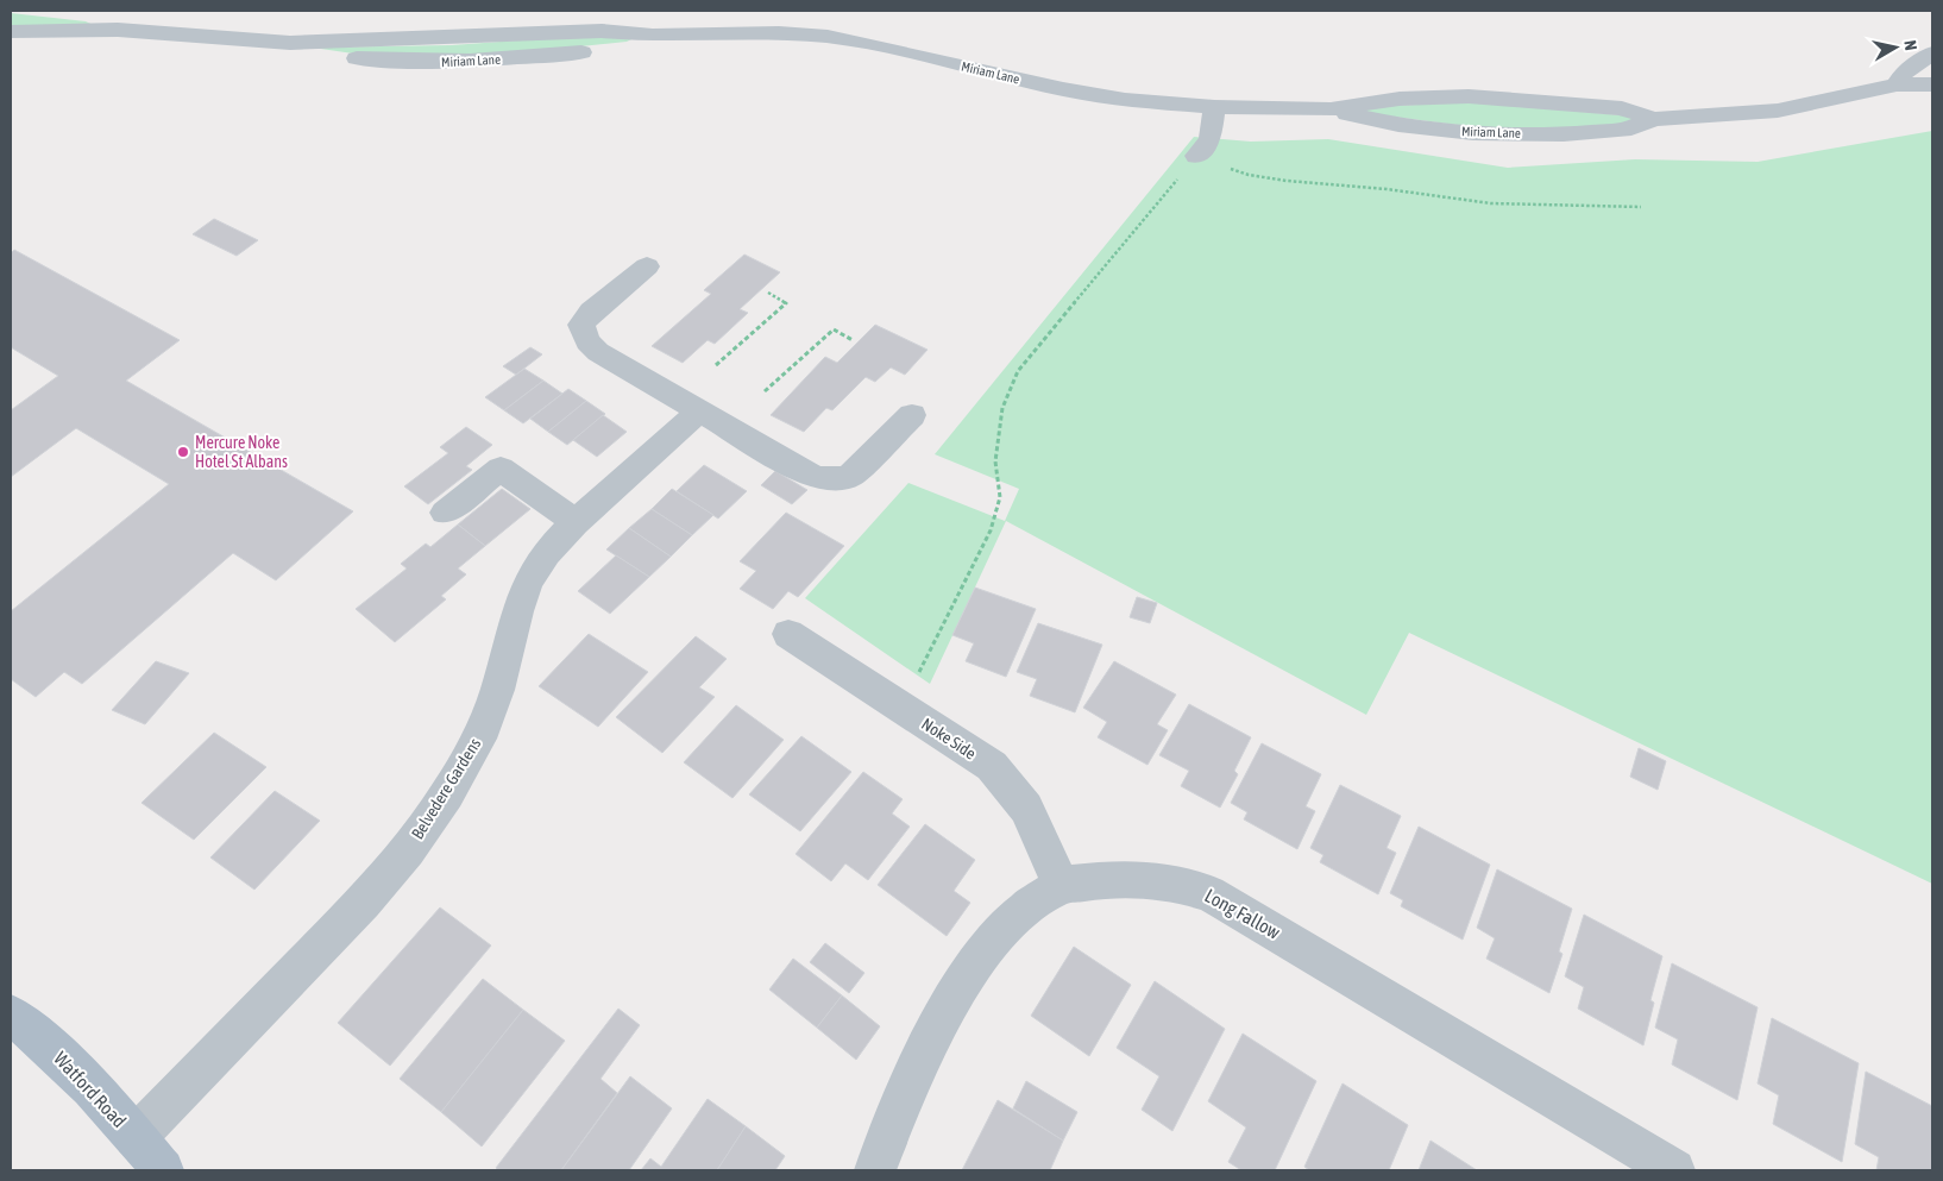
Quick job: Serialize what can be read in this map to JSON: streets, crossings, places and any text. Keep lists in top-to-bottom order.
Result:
{
  "streets": {
    "main road": ["Watford Road"],
    "street": [
      "Miriam Lane",
      "Noke Side",
      "Belvedere Gardens",
      "Long Fallow"
    ]
  },
  "crossings": [
    ["Noke Side", "Long Fallow"],
    ["Belvedere Gardens", "Watford Road"]
  ],
  "places": ["Mercure Noke Hotel St Albans"],
  "north": "right"
}
